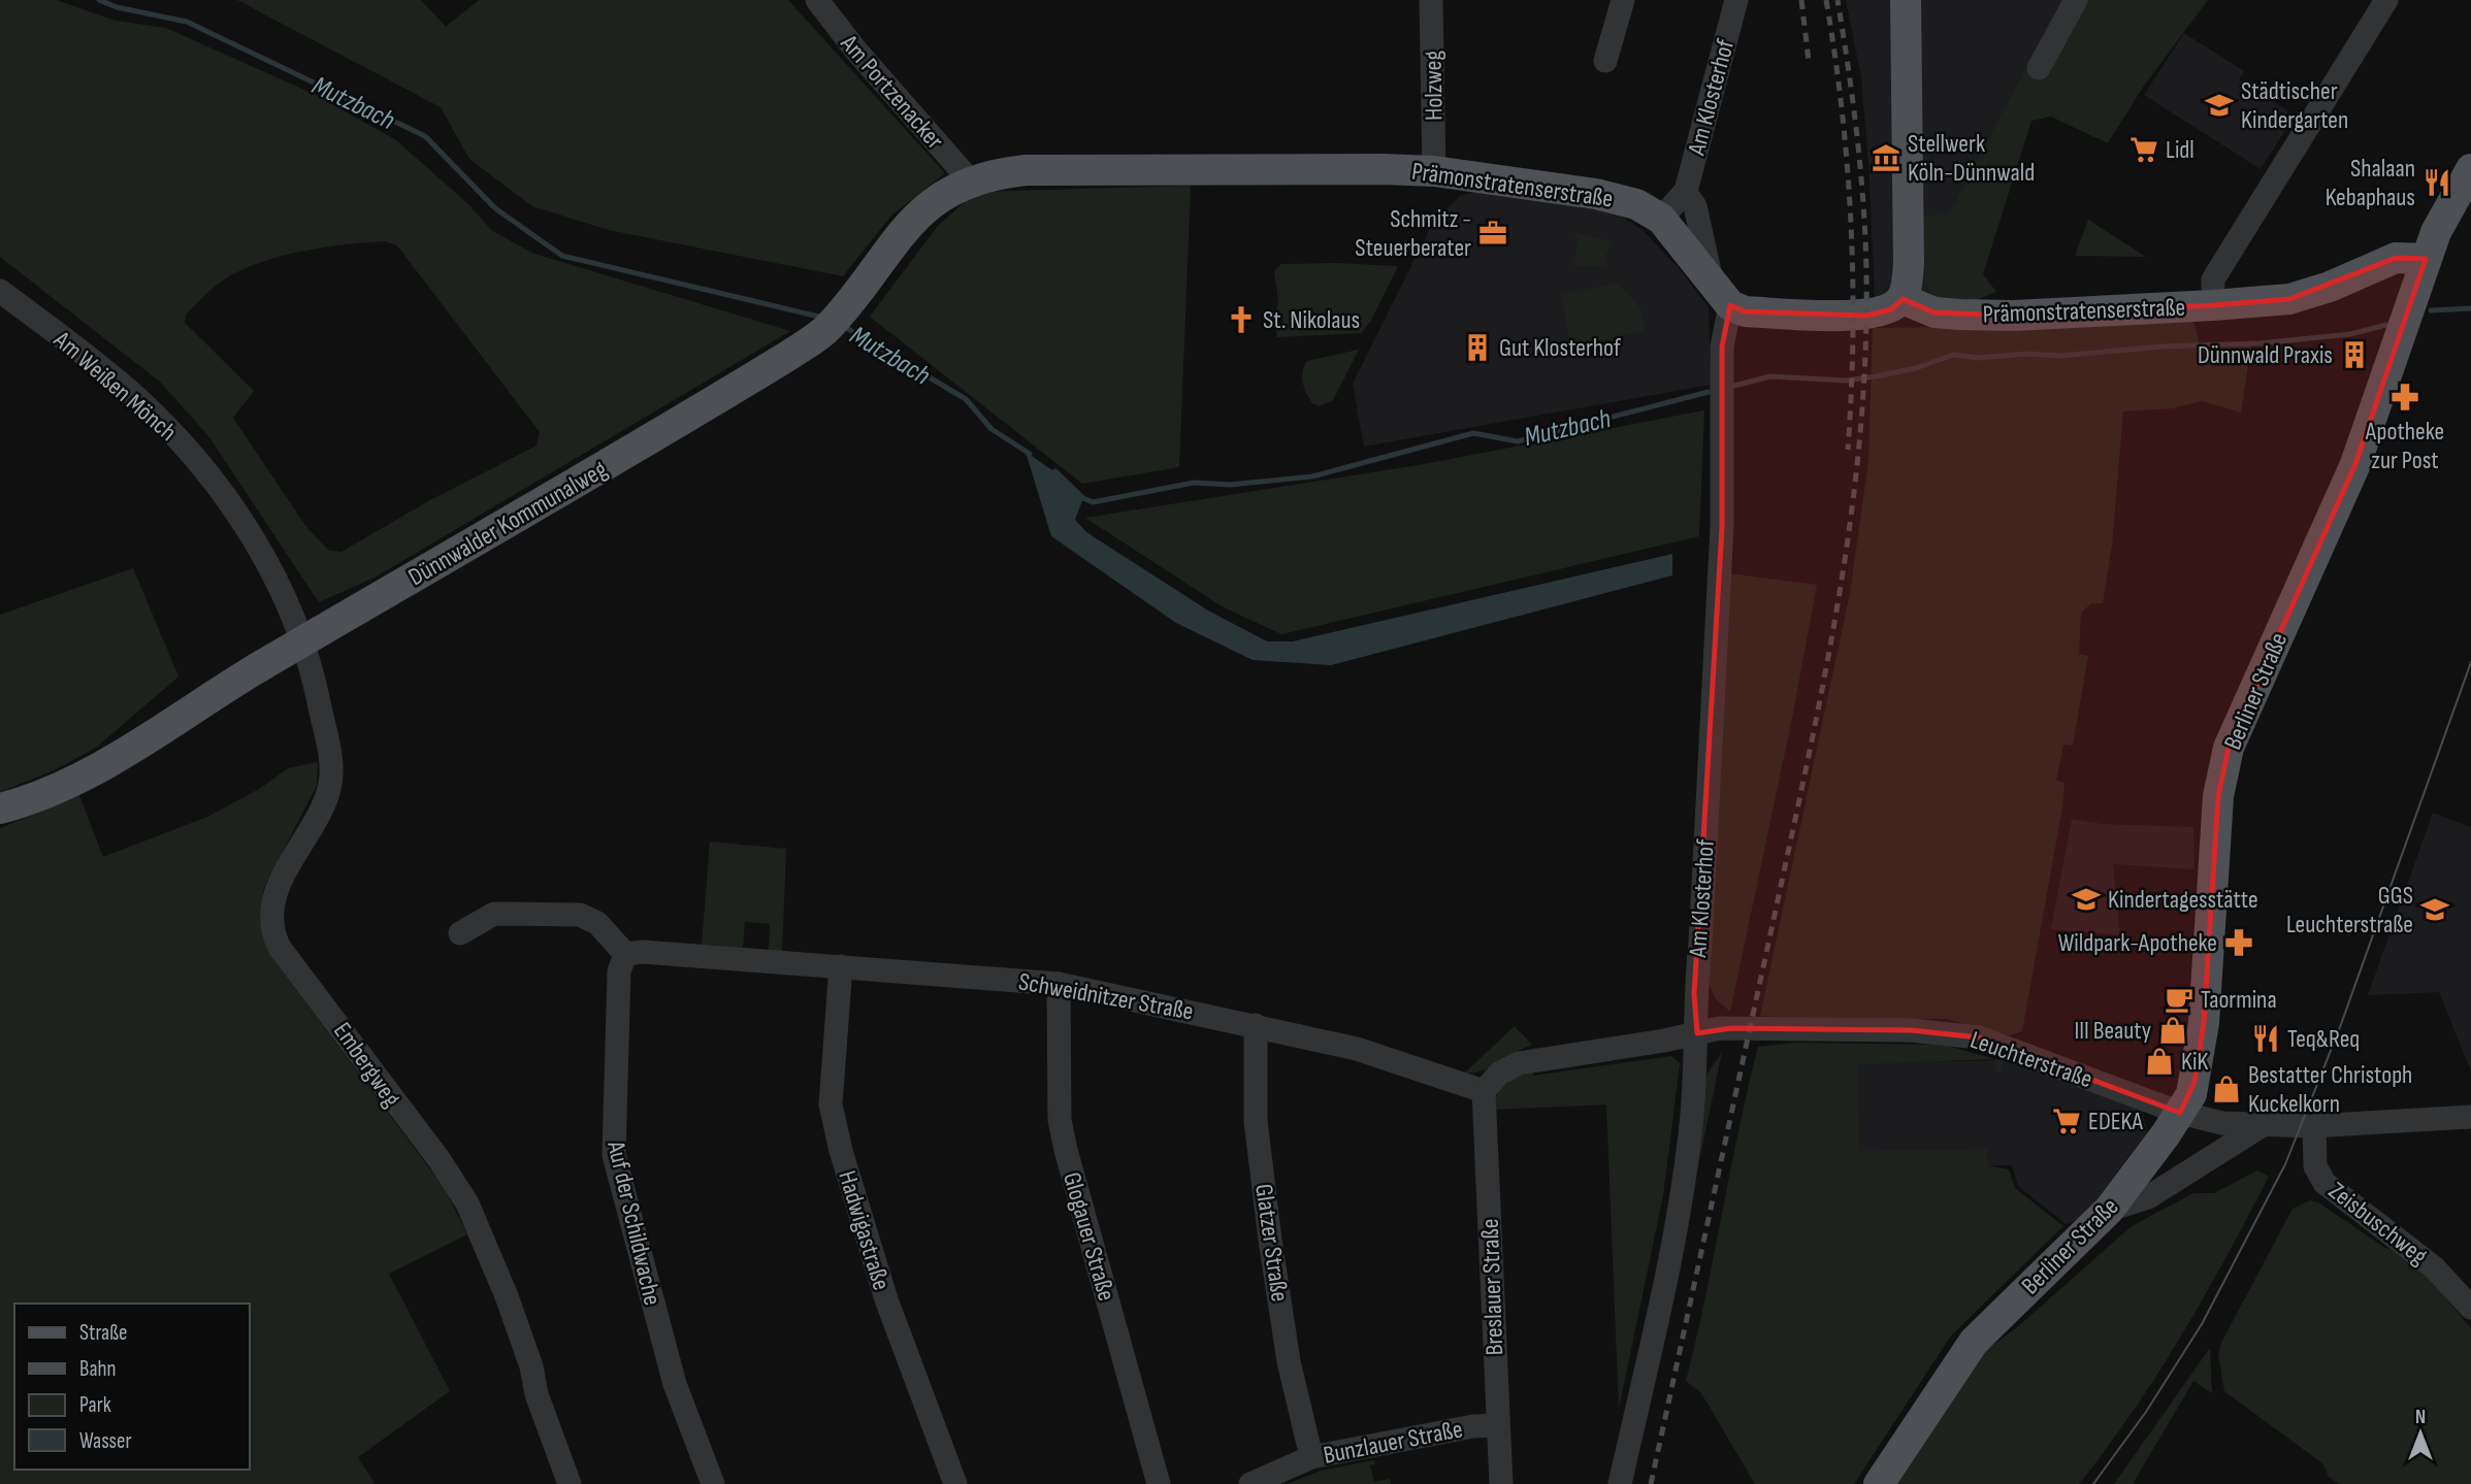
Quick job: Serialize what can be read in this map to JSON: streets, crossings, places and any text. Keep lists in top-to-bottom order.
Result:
{
  "streets": {
    "main road": ["Prämonstratenserstraße", "Dünnwalder Kommunalweg", "Berliner Straße"],
    "street": [
      "Holzweg",
      "Am Portzenacker",
      "Am Klosterhof",
      "Am Weißen Mönch",
      "Schweidnitzer Straße",
      "Leuchterstraße",
      "Embergweg",
      "Auf der Schildwache",
      "Zeisbuschweg",
      "Hadwigastraße",
      "Glogauer Straße",
      "Glatzer Straße",
      "Breslauer Straße",
      "Bunzlauer Straße"
    ]
  },
  "crossings": [
    ["Holzweg", "Prämonstratenserstraße"],
    ["Am Portzenacker", "Prämonstratenserstraße"],
    ["Am Portzenacker", "Dünnwalder Kommunalweg"],
    ["Am Klosterhof", "Prämonstratenserstraße"],
    ["Am Klosterhof", "Leuchterstraße"],
    ["Prämonstratenserstraße", "Dünnwalder Kommunalweg"],
    ["Prämonstratenserstraße", "Berliner Straße"],
    ["Am Weißen Mönch", "Dünnwalder Kommunalweg"],
    ["Am Weißen Mönch", "Embergweg"],
    ["Dünnwalder Kommunalweg", "Embergweg"],
    ["Berliner Straße", "Leuchterstraße"],
    ["Schweidnitzer Straße", "Auf der Schildwache"],
    ["Schweidnitzer Straße", "Hadwigastraße"],
    ["Schweidnitzer Straße", "Glogauer Straße"],
    ["Schweidnitzer Straße", "Glatzer Straße"],
    ["Schweidnitzer Straße", "Breslauer Straße"],
    ["Leuchterstraße", "Zeisbuschweg"],
    ["Glatzer Straße", "Bunzlauer Straße"],
    ["Breslauer Straße", "Bunzlauer Straße"]
  ],
  "water": ["Mutzbach"],
  "places": {
    "school or university": ["Städtischer Kindergarten", "Kindertagesstätte", "GGS Leuchterstraße"],
    "supermarket": ["Lidl", "EDEKA"],
    "museum": ["Stellwerk Köln-Dünnwald"],
    "restaurant": ["Shalaan Kebaphaus", "Teq&Req"],
    "office": ["Schmitz - Steuerberater"],
    "church": ["St. Nikolaus"],
    "building": ["Gut Klosterhof", "Dünnwald Praxis"],
    "pharmacy": ["Apotheke zur Post", "Wildpark-Apotheke"],
    "cafe": ["Taormina"],
    "shop": ["III Beauty", "KiK", "Bestatter Christoph Kuckelkorn"]
  },
  "legend": [
    "Straße",
    "Bahn",
    "Park",
    "Wasser"
  ],
  "north": "top"
}
